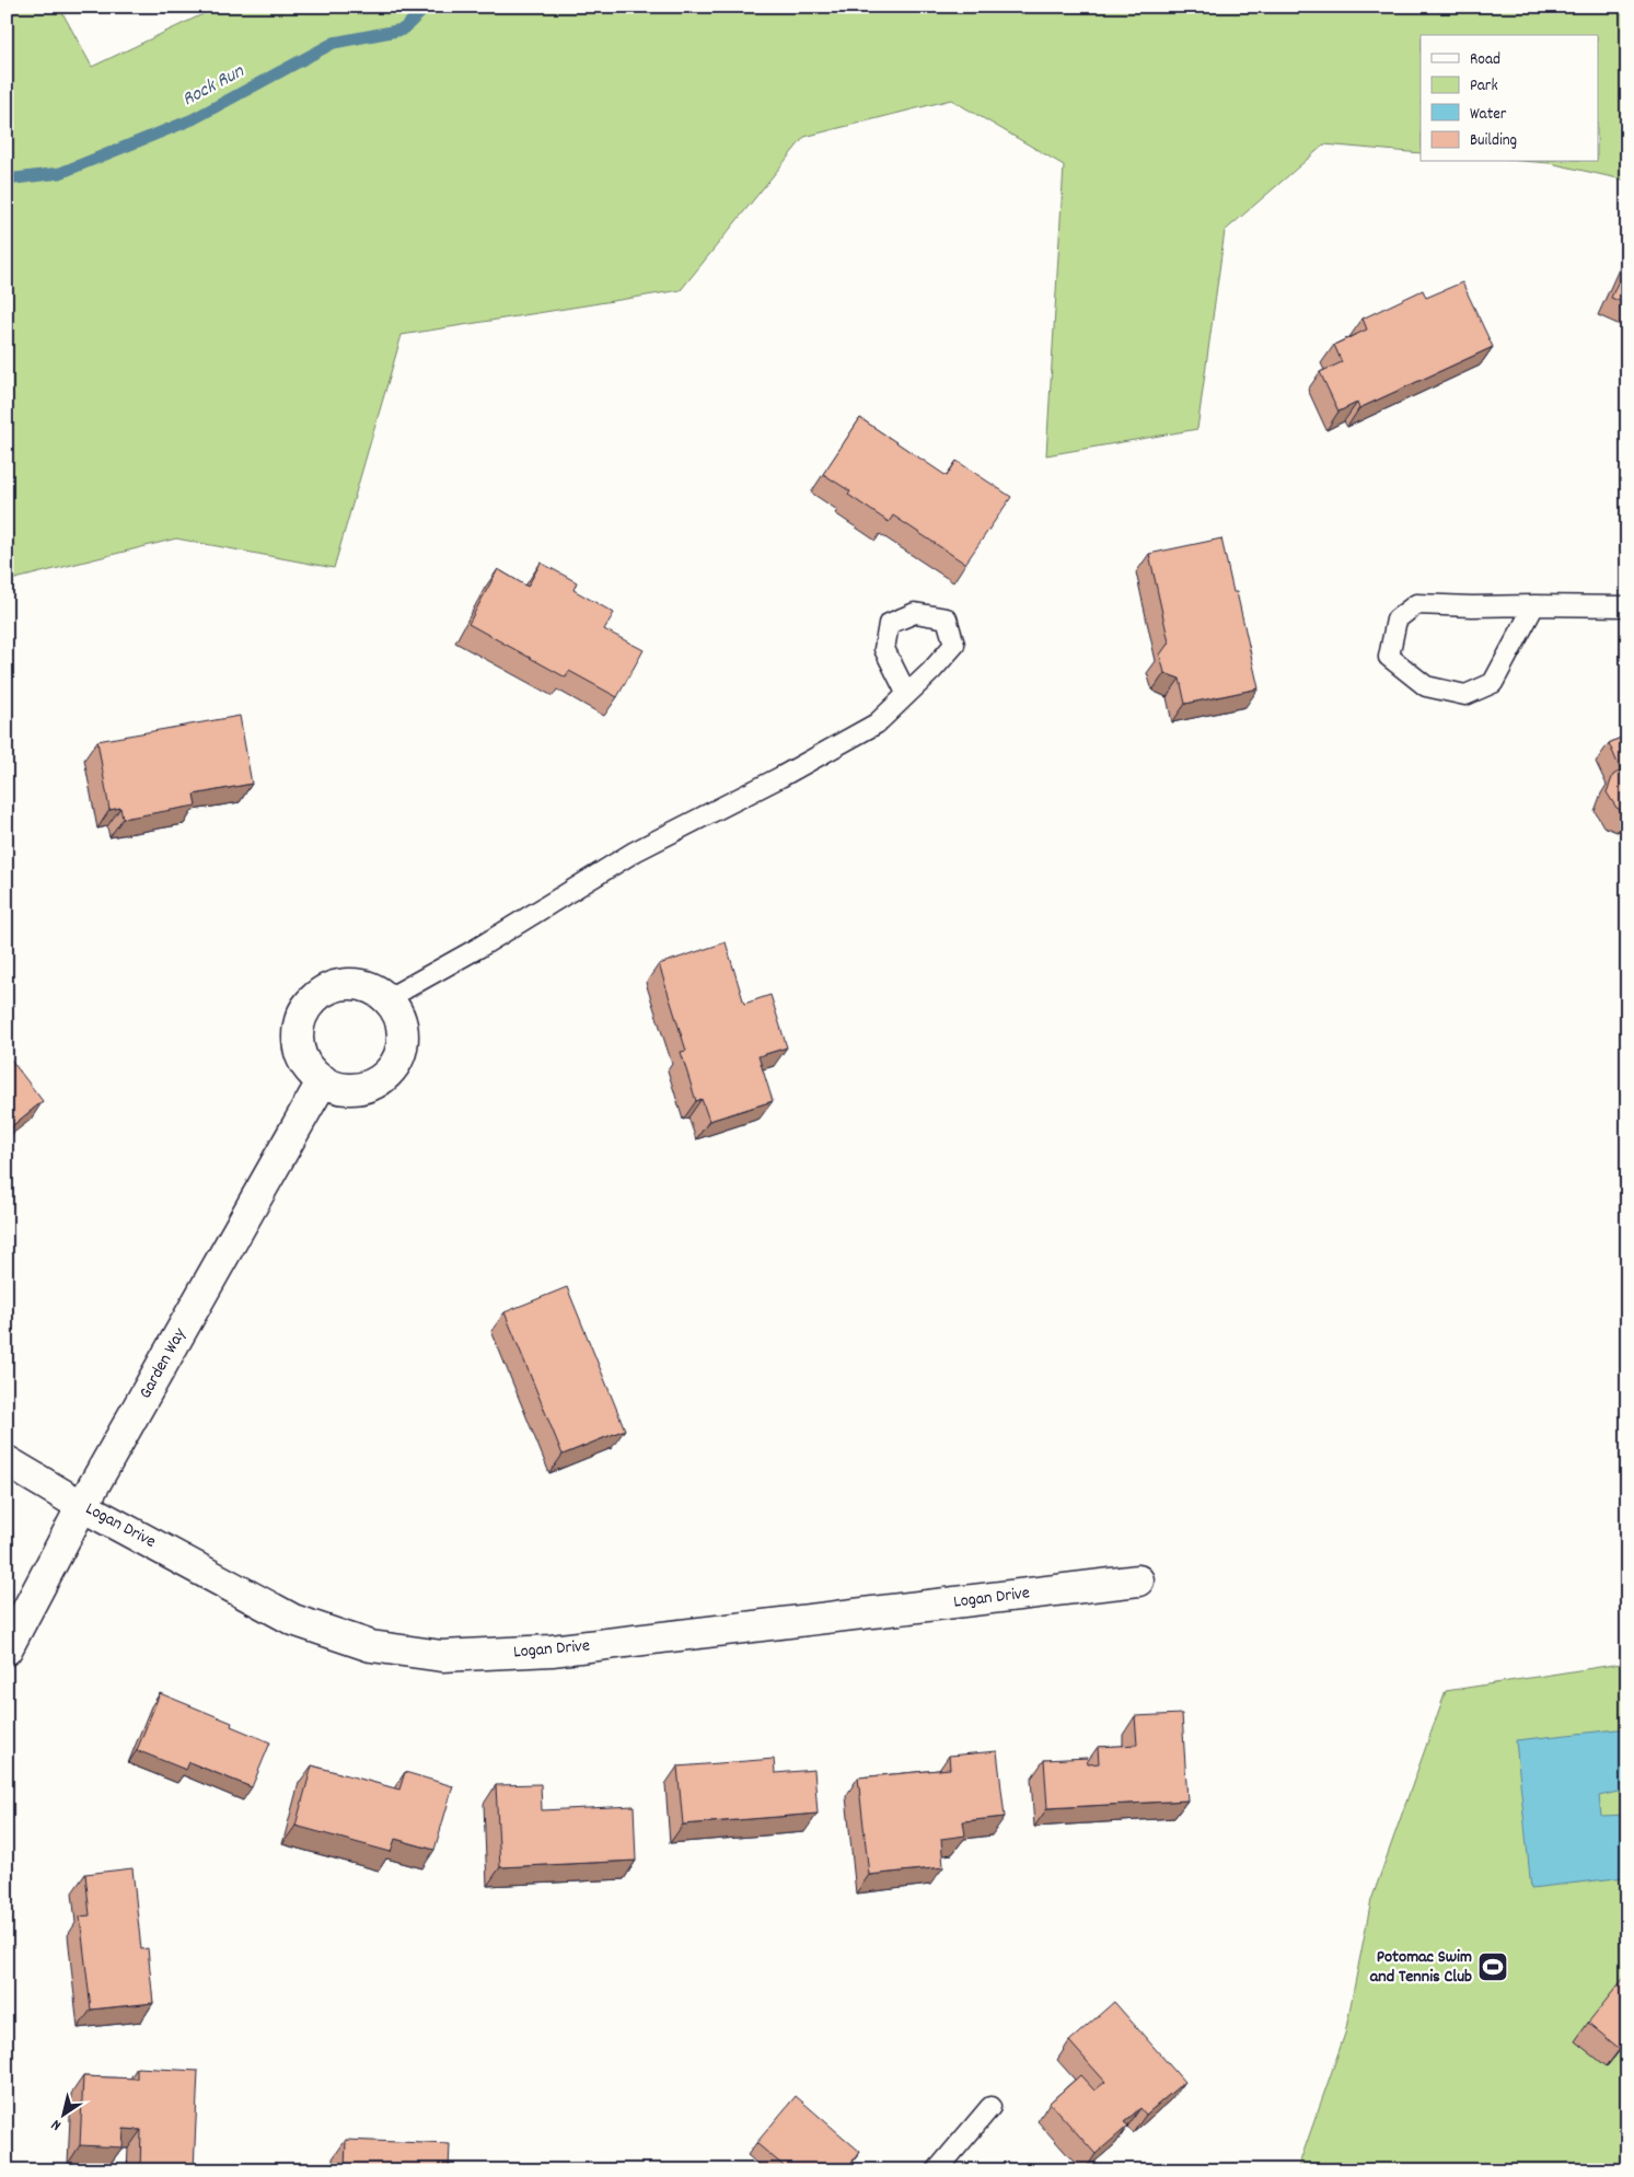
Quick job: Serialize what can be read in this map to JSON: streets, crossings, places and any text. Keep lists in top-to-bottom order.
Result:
{
  "streets": {
    "street": ["Garden Way", "Logan Drive"]
  },
  "crossings": [
    ["Garden Way", "Logan Drive"]
  ],
  "water": ["Rock Run"],
  "places": {
    "sports": ["Potomac Swim and Tennis Club"]
  },
  "legend": [
    "Road",
    "Park",
    "Water",
    "Building"
  ],
  "north": "bottom left"
}
